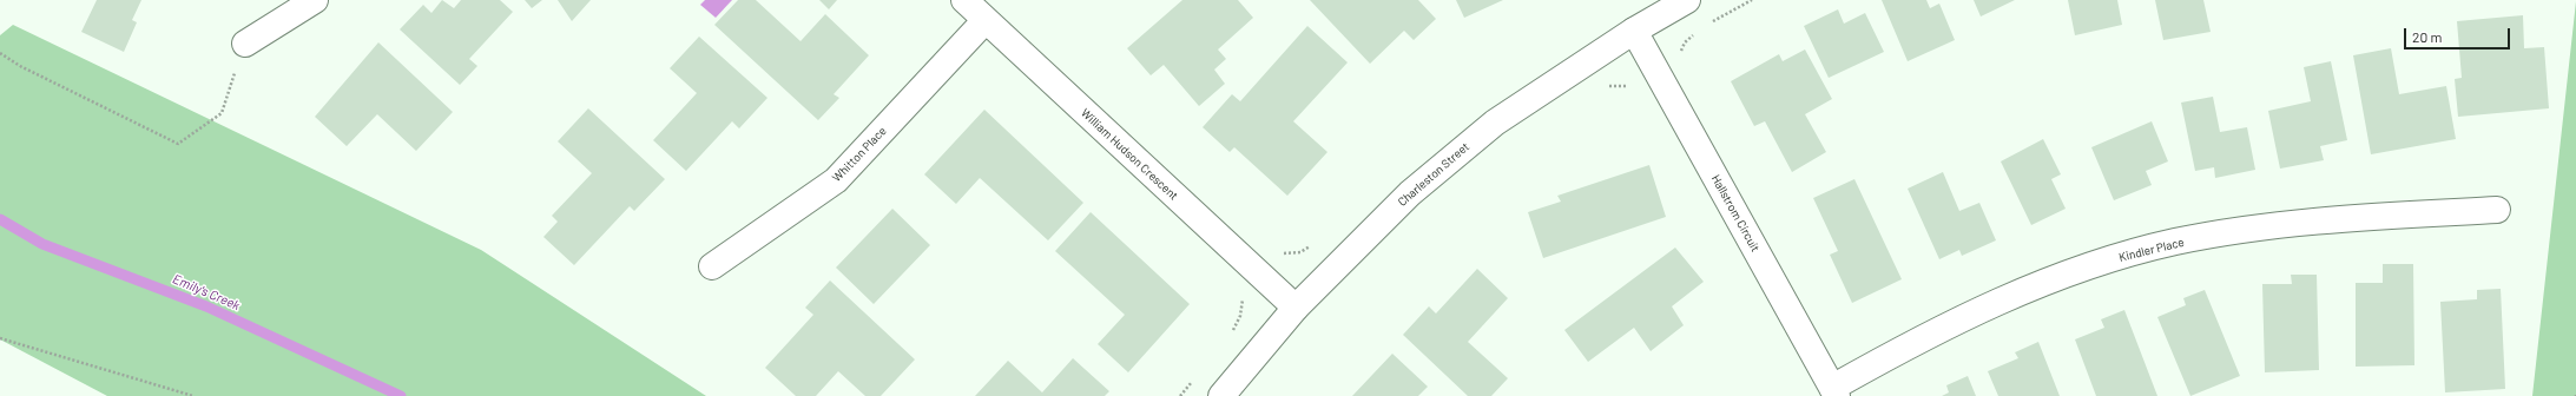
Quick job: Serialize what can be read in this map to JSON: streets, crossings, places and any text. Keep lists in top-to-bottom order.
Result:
{
  "streets": {
    "street": [
      "Whitton Place",
      "William Hudson Crescent",
      "Charleston Street",
      "Hallstrom Circuit",
      "Kindler Place"
    ]
  },
  "crossings": [
    ["Whitton Place", "William Hudson Crescent"],
    ["William Hudson Crescent", "Charleston Street"],
    ["Charleston Street", "Hallstrom Circuit"],
    ["Hallstrom Circuit", "Kindler Place"]
  ],
  "water": ["Emily's Creek"],
  "scale_bar": "20 m"
}
